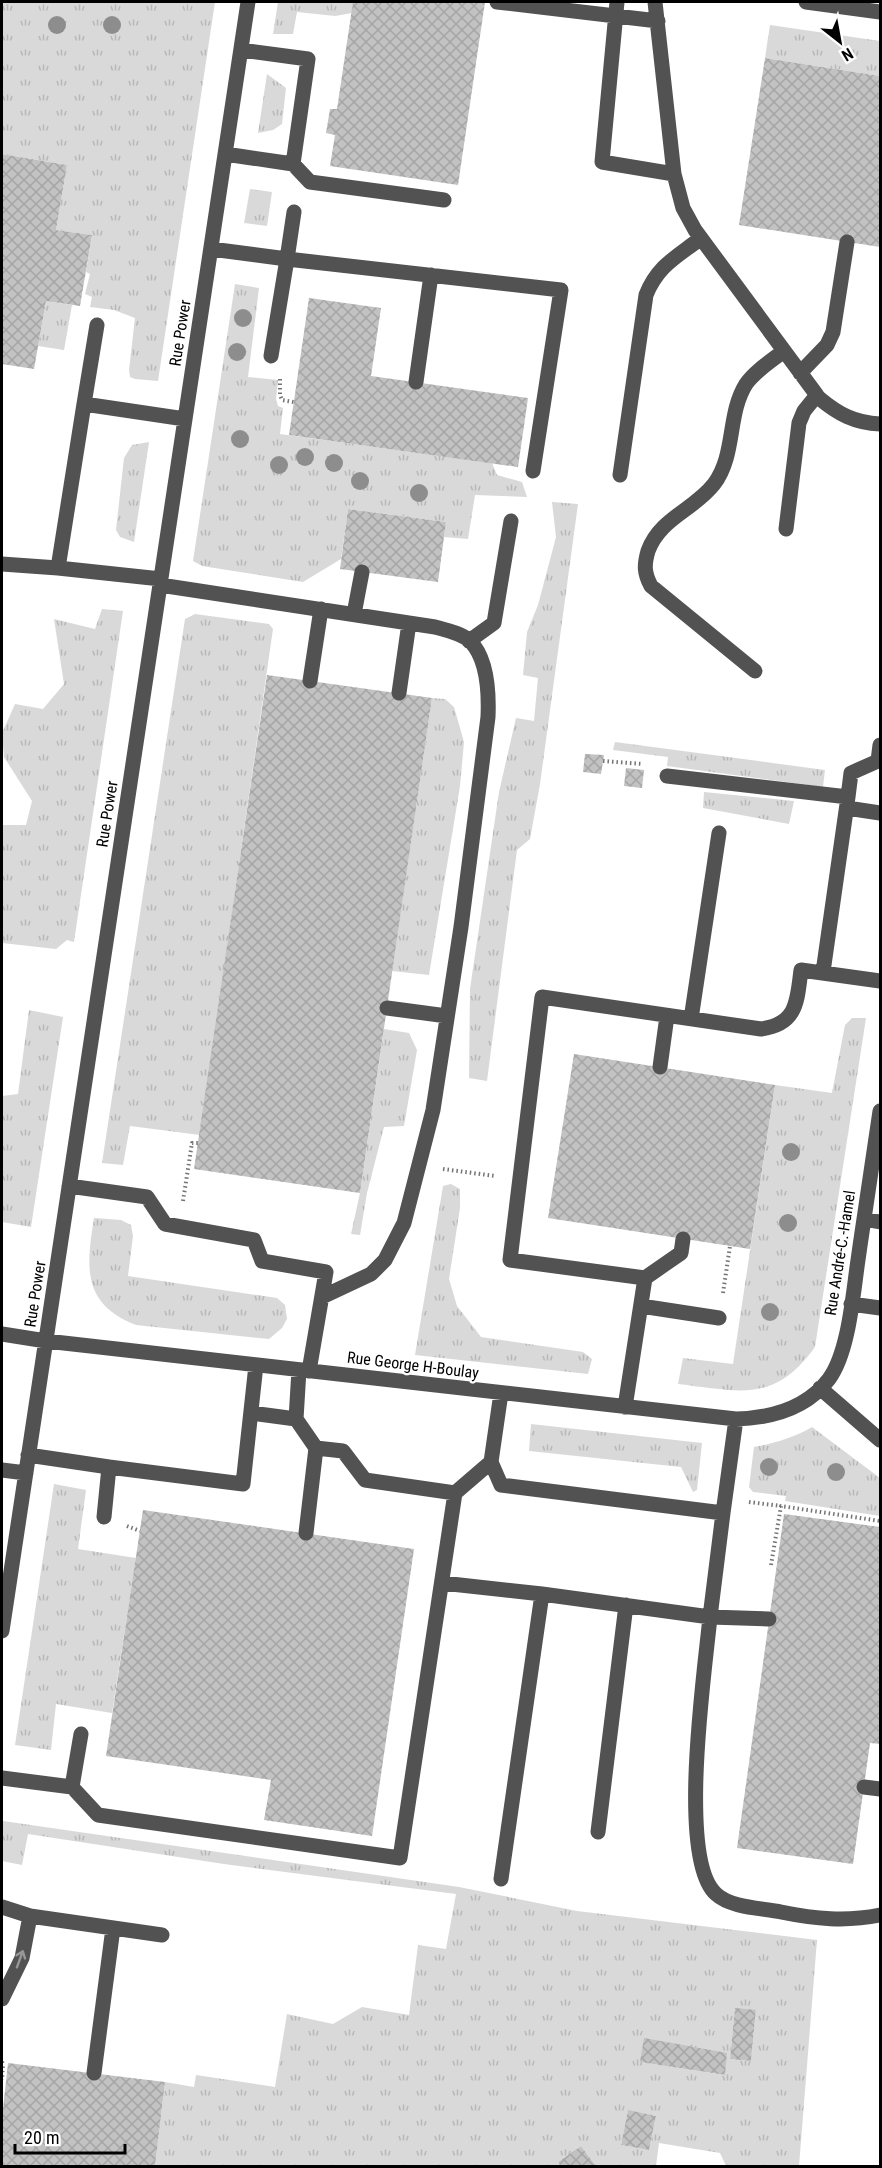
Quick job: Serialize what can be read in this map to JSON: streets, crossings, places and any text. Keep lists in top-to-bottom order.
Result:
{
  "streets": {
    "street": ["Rue Power", "Rue André-C.-Hamel", "Rue George H-Boulay"]
  },
  "crossings": [
    ["Rue Power", "Rue George H-Boulay"],
    ["Rue André-C.-Hamel", "Rue George H-Boulay"]
  ],
  "scale_bar": "20 m",
  "north": "bottom right"
}
